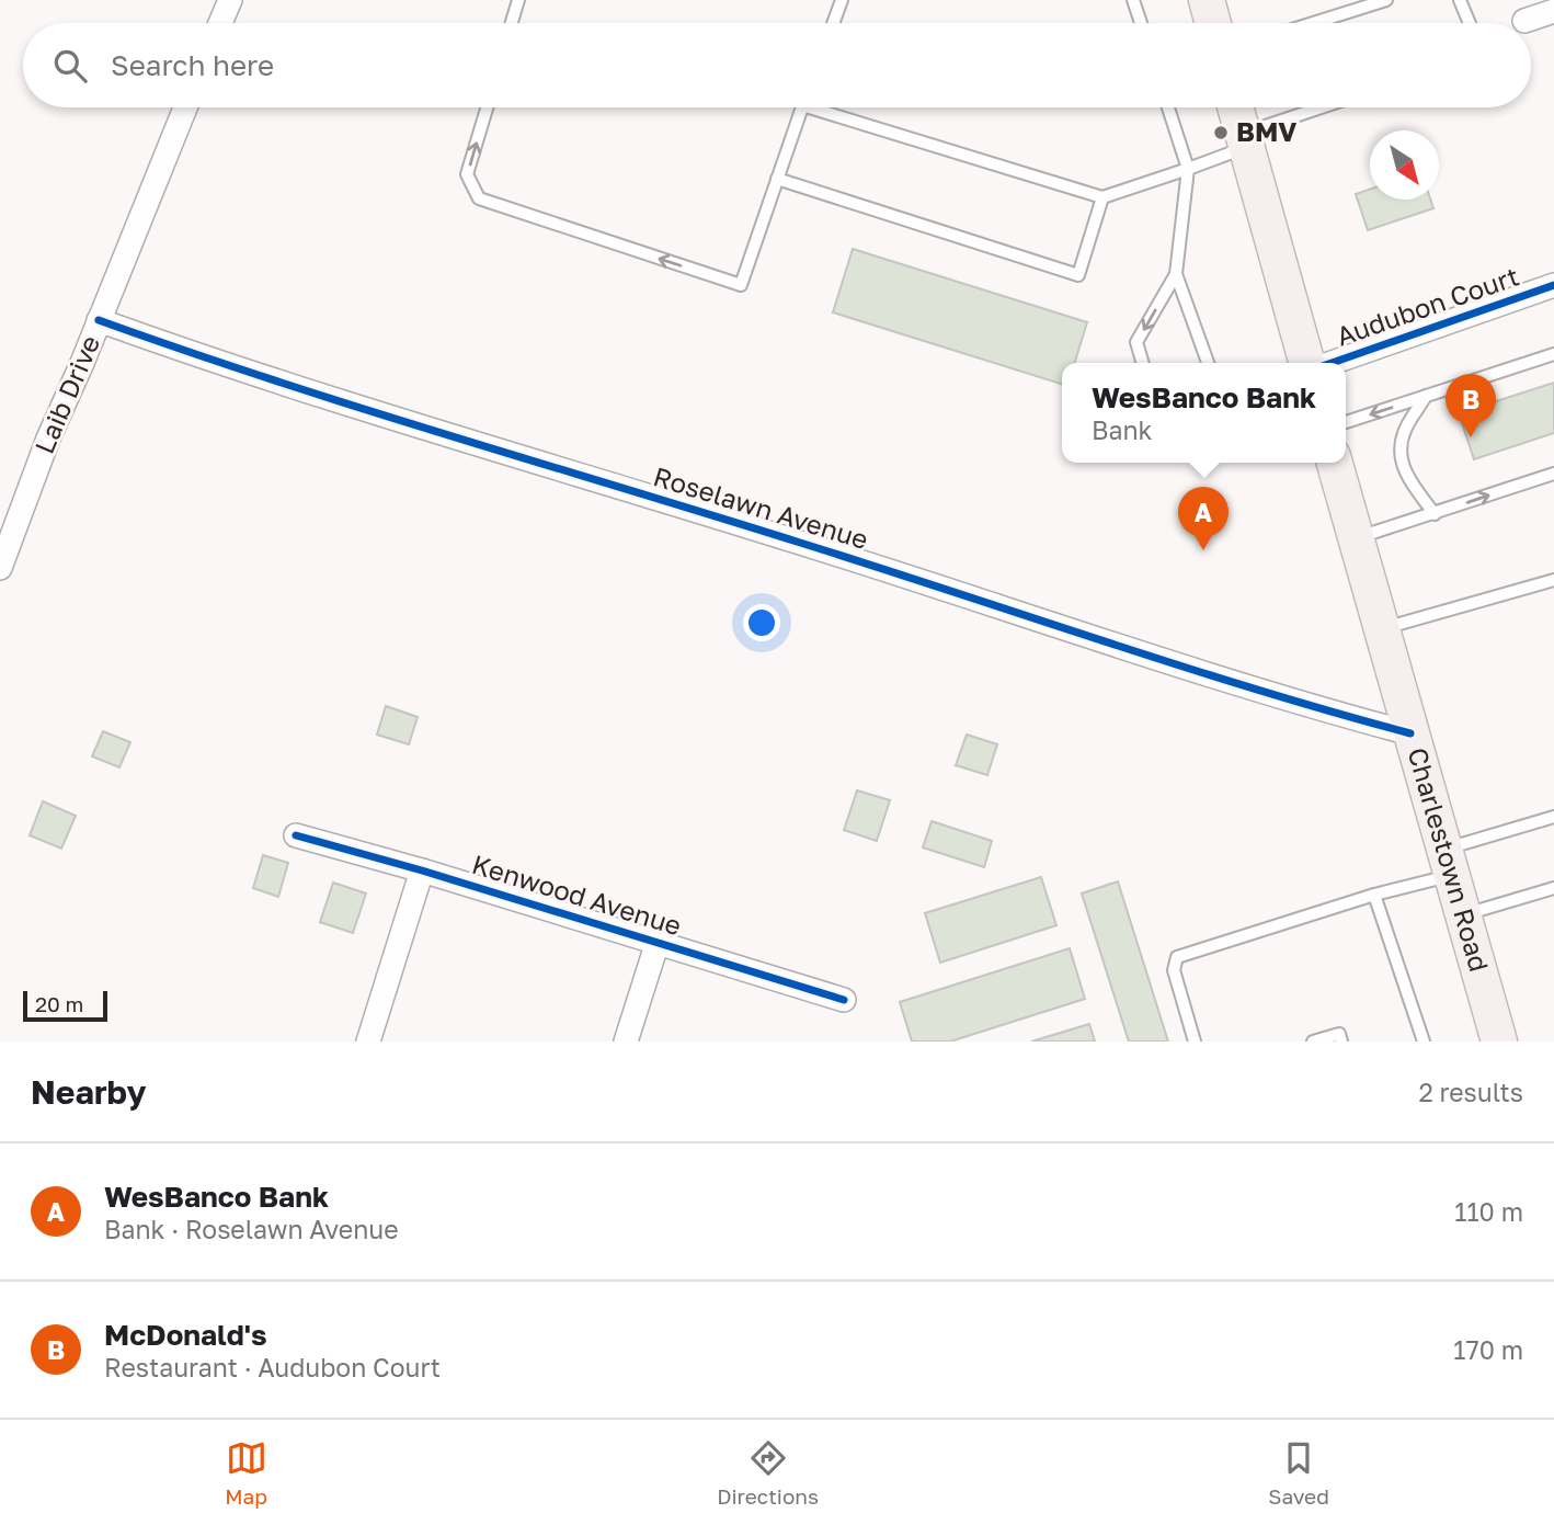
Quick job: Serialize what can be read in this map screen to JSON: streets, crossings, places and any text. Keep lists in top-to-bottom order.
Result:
{
  "streets": {
    "main road": ["Charlestown Road"],
    "street": [
      "Audubon Court",
      "Laib Drive",
      "Roselawn Avenue",
      "Kenwood Avenue"
    ]
  },
  "crossings": [
    ["Laib Drive", "Roselawn Avenue"],
    ["Roselawn Avenue", "Charlestown Road"]
  ],
  "places": ["BMV"],
  "scale_bar": "20 m",
  "north": "bottom right",
  "page": {
    "search": "Search here",
    "popup": ["WesBanco Bank", "Bank"],
    "pins": ["B", "A"],
    "scale": "20 m",
    "heading": ["Nearby", "2 results"],
    "list": [
      {
        "mark": "A",
        "name": "WesBanco Bank",
        "note": "Bank · Roselawn Avenue",
        "value": "110 m"
      },
      {
        "mark": "B",
        "name": "McDonald's",
        "note": "Restaurant · Audubon Court",
        "value": "170 m"
      }
    ],
    "nav": ["Map", "Directions", "Saved"]
  }
}
